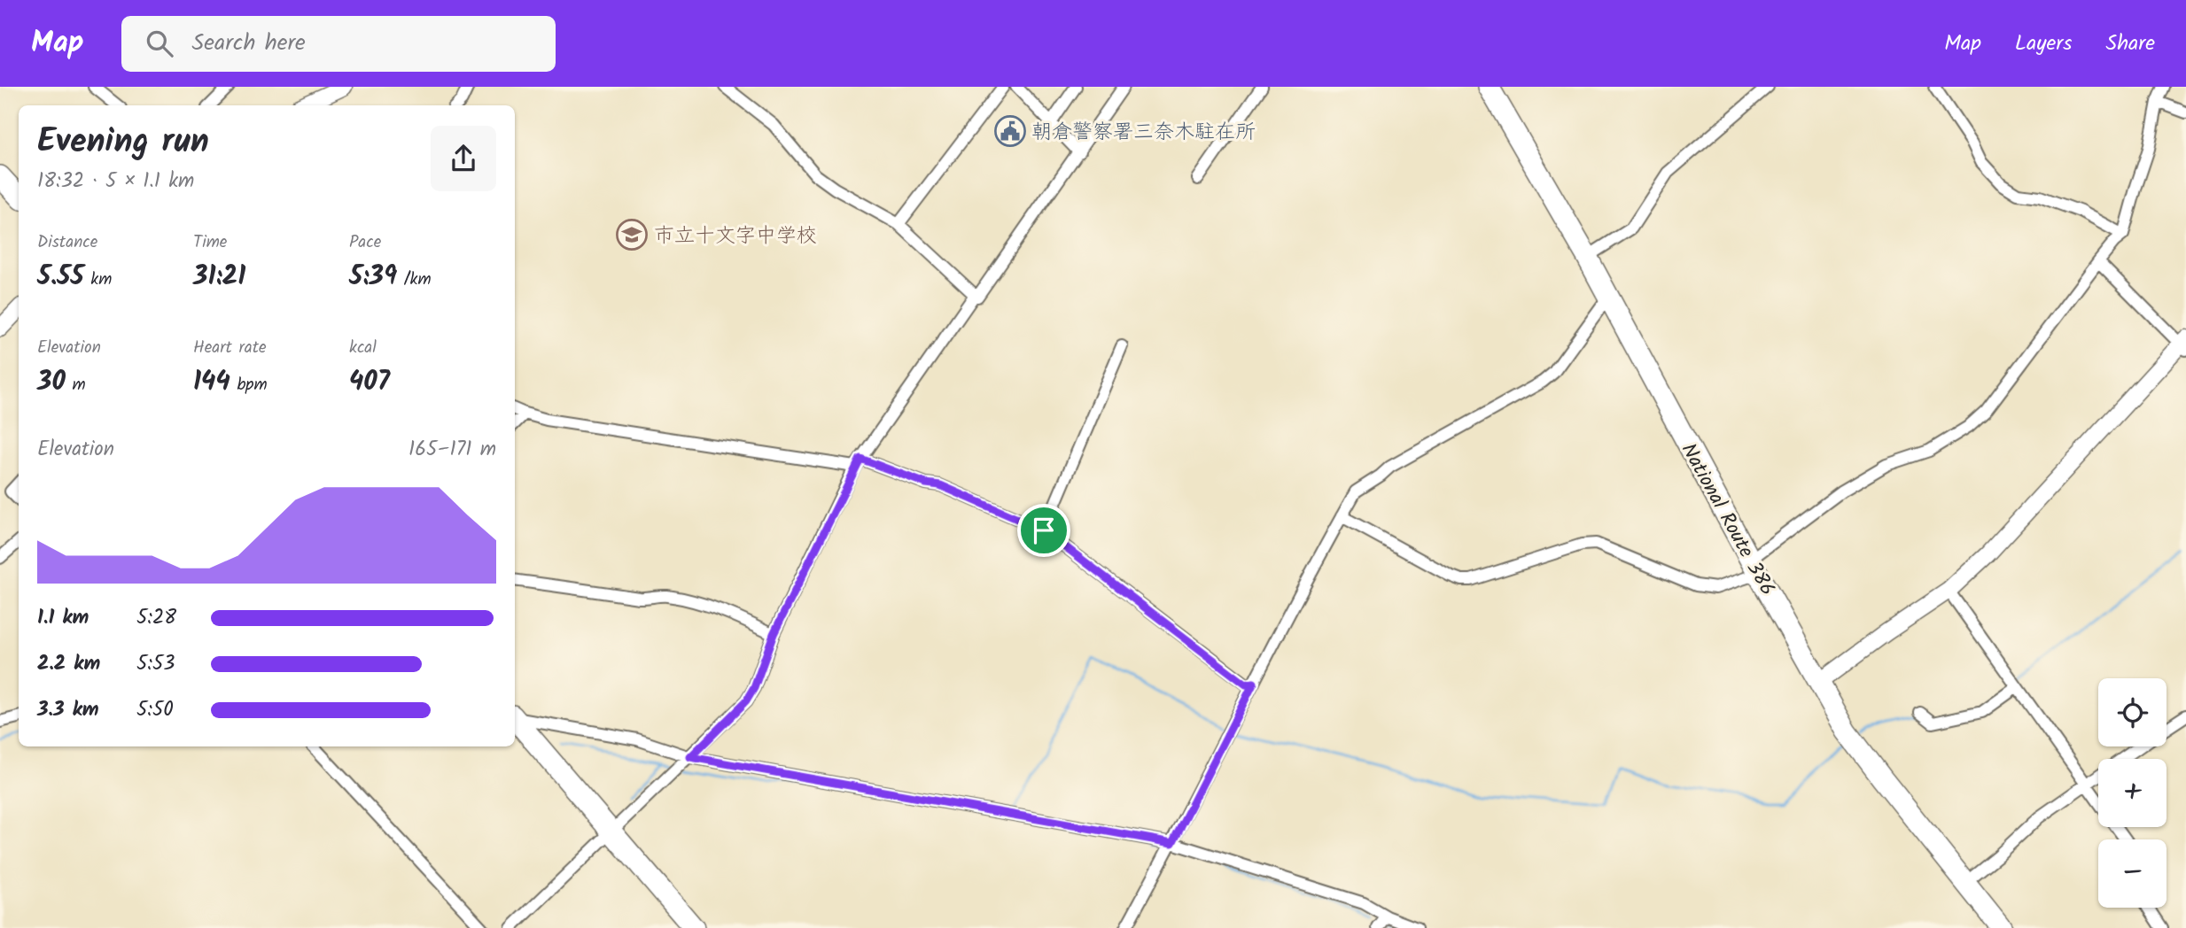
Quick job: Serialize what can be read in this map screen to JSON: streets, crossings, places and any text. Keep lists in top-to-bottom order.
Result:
{
  "streets": {
    "highway": ["National Route 386"]
  },
  "places": {
    "public building": ["朝倉警察署三奈木駐在所"],
    "school or university": ["市立十文字中学校"]
  },
  "page": {
    "header": "Map",
    "search": "Search here",
    "nav": ["Map", "Layers", "Share"],
    "heading": ["Evening run", "18:32 · 5 × 1.1 km"],
    "stats": [
      ["Distance", "5.55 km"],
      ["Time", "31:21"],
      ["Pace", "5:39 /km"],
      ["Elevation", "30 m"],
      ["Heart rate", "144 bpm"],
      ["kcal", "407"]
    ],
    "chart": ["Elevation", "165–171 m"],
    "list": [
      {
        "name": "1.1 km",
        "note": "5:28"
      },
      {
        "name": "2.2 km",
        "note": "5:53"
      },
      {
        "name": "3.3 km",
        "note": "5:50"
      }
    ],
    "map_buttons": ["+", "−"]
  }
}
